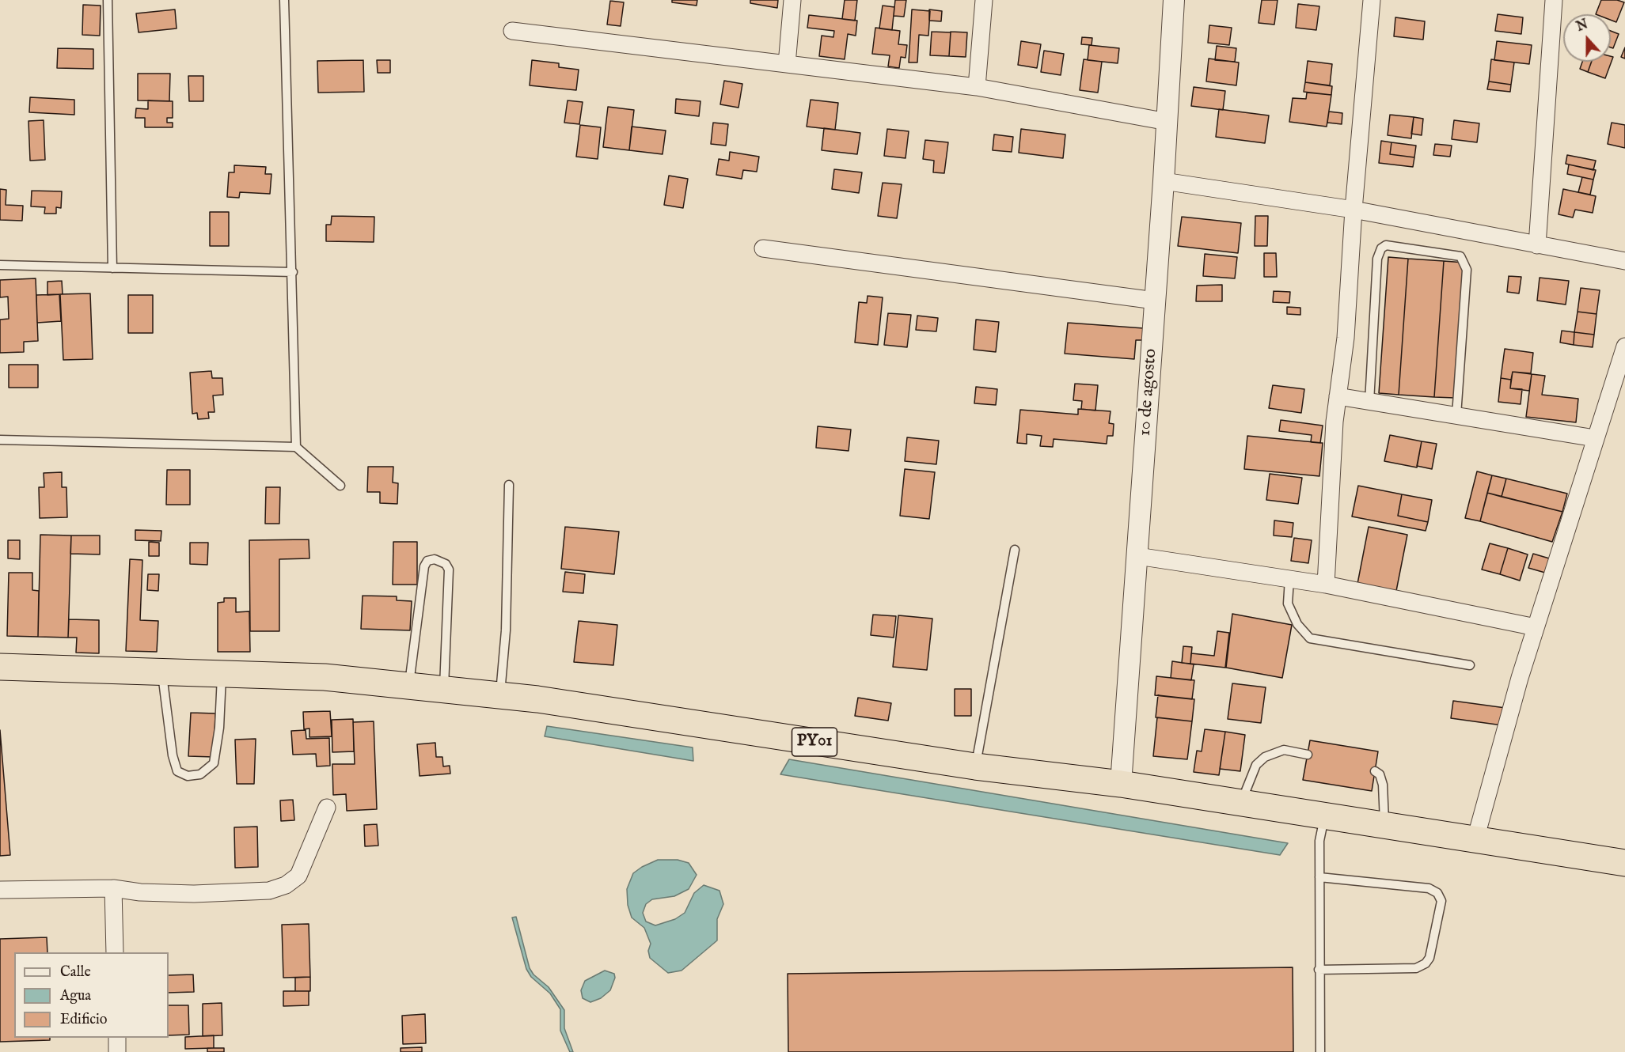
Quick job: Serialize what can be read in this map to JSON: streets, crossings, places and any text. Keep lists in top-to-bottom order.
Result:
{
  "streets": {
    "highway": ["PY01"],
    "street": ["10 de agosto"]
  },
  "crossings": [
    ["10 de agosto", "PY01"]
  ],
  "legend": ["Calle", "Agua", "Edificio"],
  "north": "top"
}
